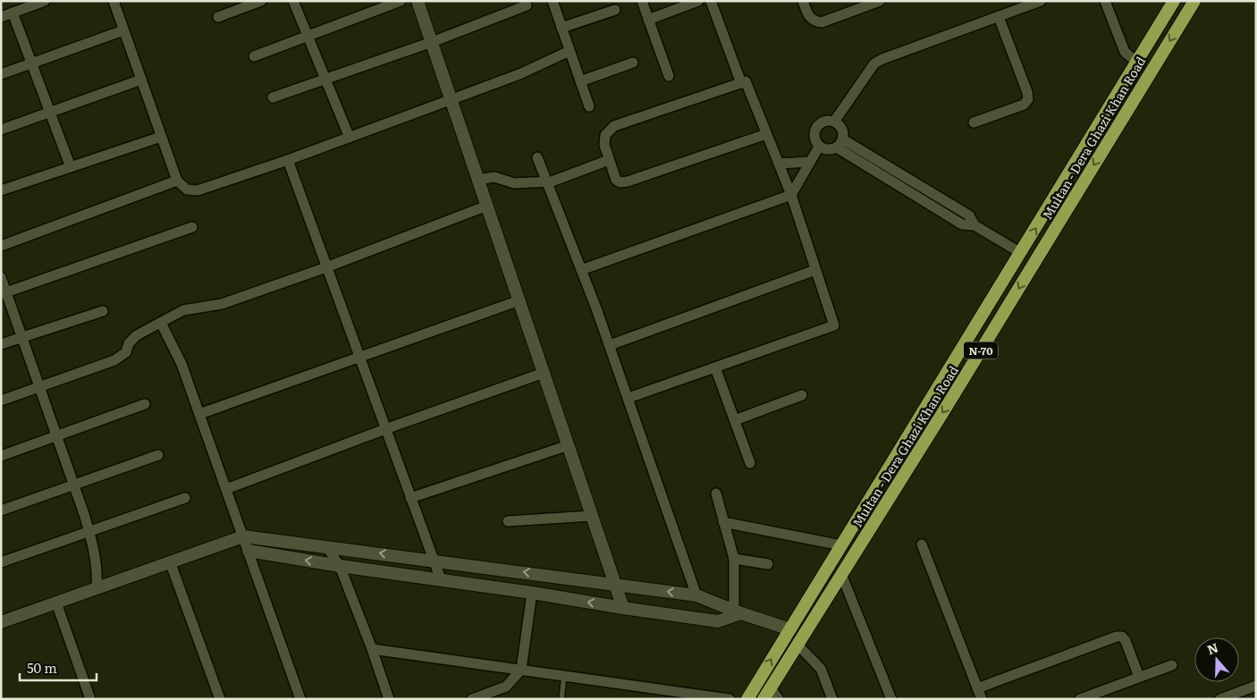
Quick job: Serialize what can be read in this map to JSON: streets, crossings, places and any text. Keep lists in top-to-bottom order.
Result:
{
  "streets": {
    "highway": ["Multan - Dera Ghazi Khan Road", "N-70"]
  },
  "scale_bar": "50 m",
  "north": "top"
}
